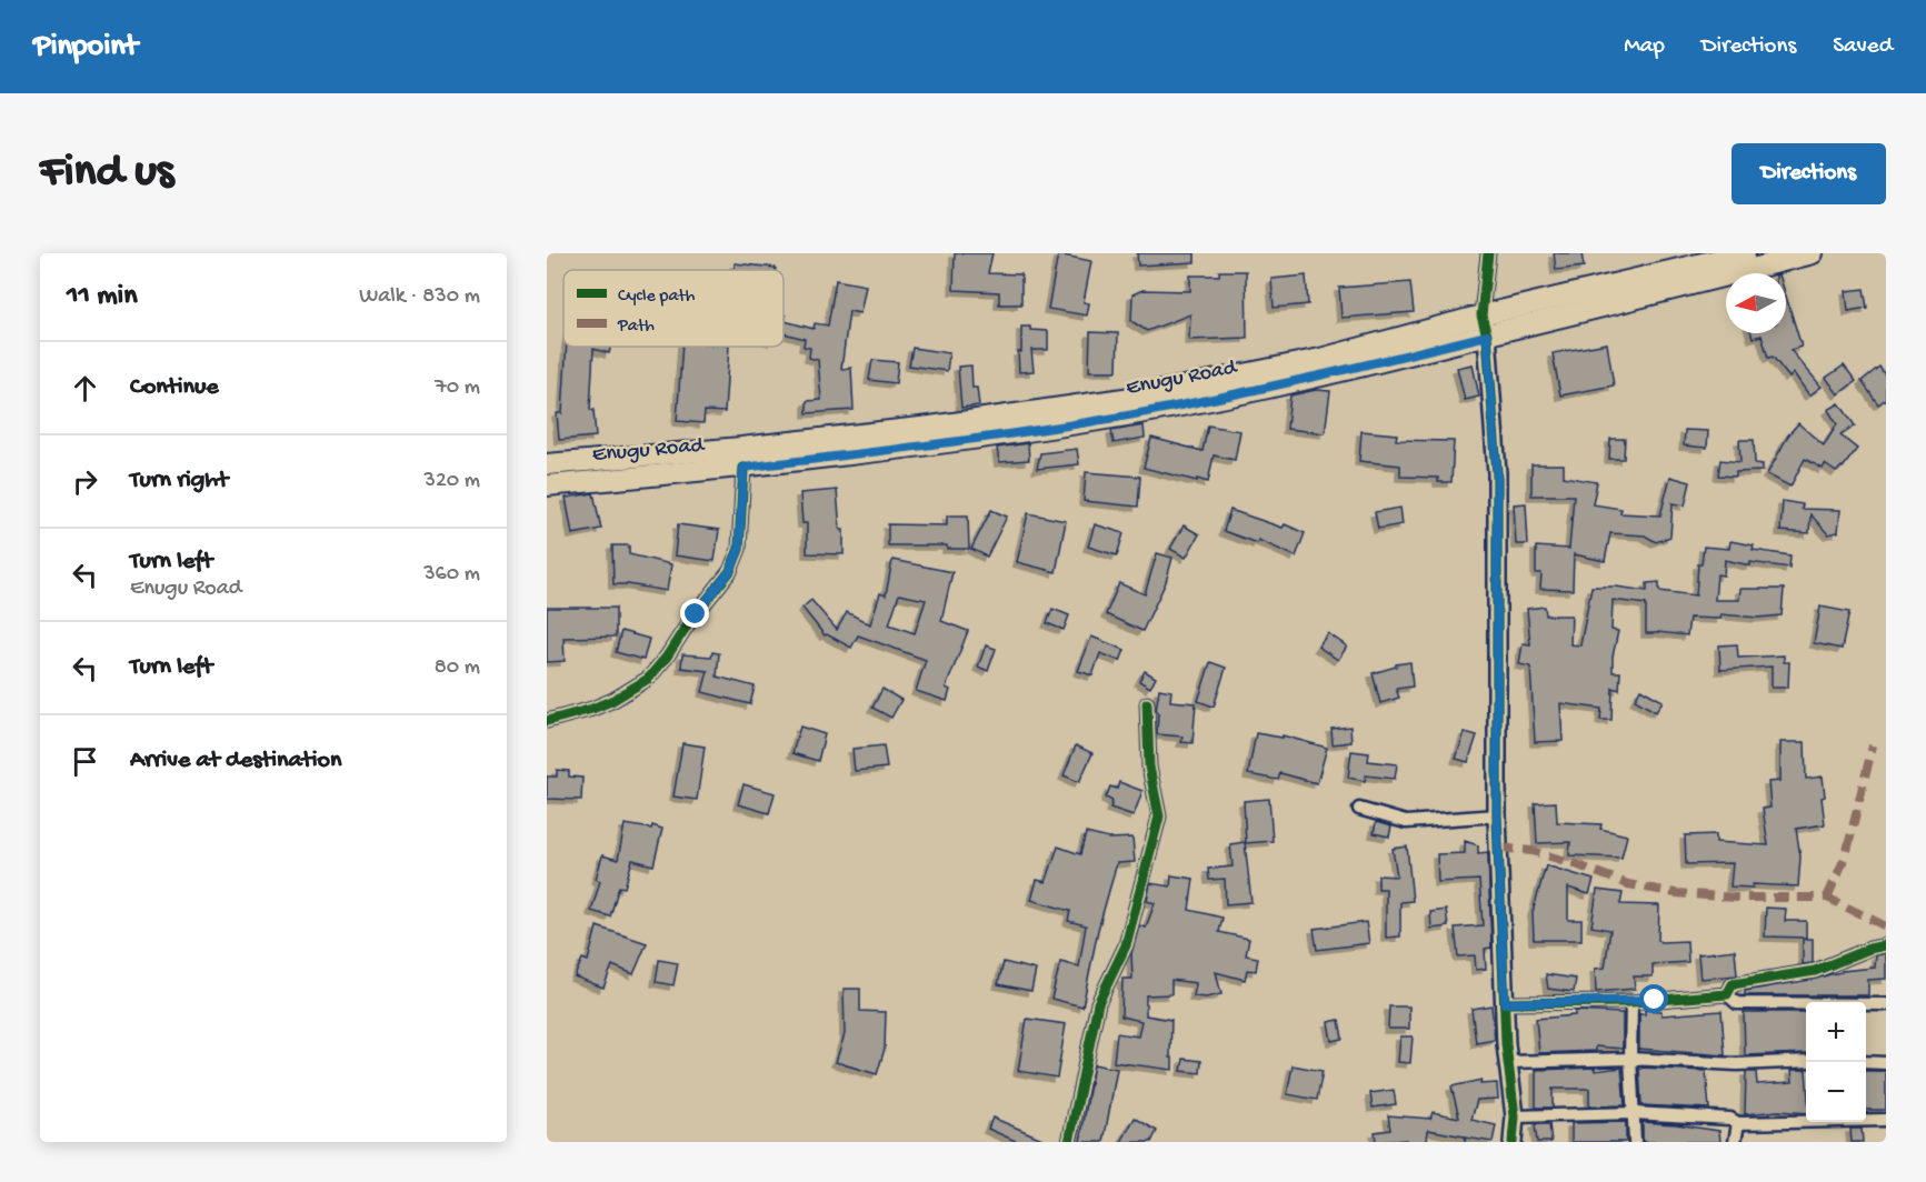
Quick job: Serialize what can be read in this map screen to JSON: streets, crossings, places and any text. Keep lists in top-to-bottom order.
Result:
{
  "streets": {
    "main road": ["Enugu Road"]
  },
  "legend": ["Cycle path", "Path"],
  "north": "left",
  "page": {
    "header": "Pinpoint",
    "nav": ["Map", "Directions", "Saved"],
    "buttons": "Directions",
    "title": "Find us",
    "heading": ["11 min", "Walk · 830 m"],
    "list": [
      ["Continue", "70 m"],
      ["Turn right", "320 m"],
      ["Turn left", "Enugu Road", "360 m"],
      ["Turn left", "80 m"],
      "Arrive at destination"
    ],
    "map_buttons": ["+", "−"]
  }
}
